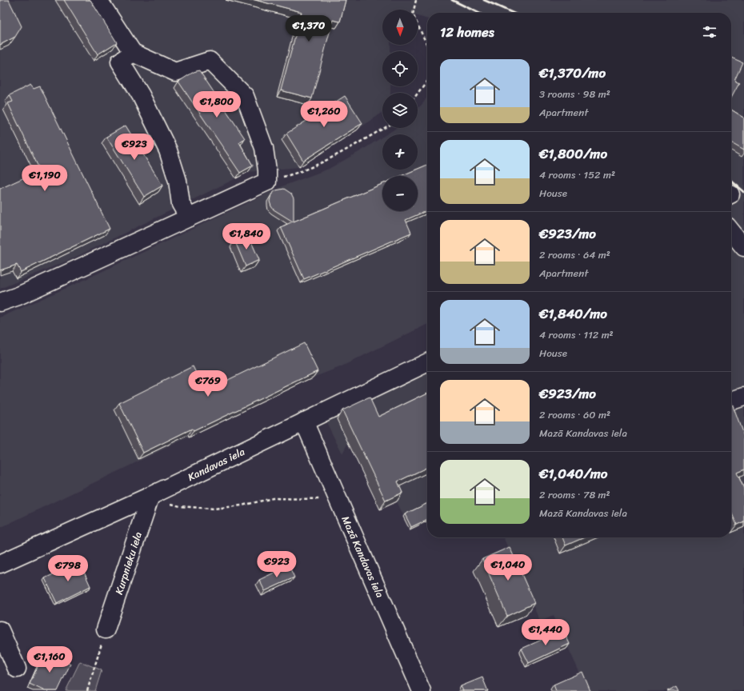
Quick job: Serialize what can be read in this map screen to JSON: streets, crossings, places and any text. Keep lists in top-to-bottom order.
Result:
{
  "streets": {
    "street": ["Kandavas iela", "Mazā Kandavas iela", "Kurpnieku iela"]
  },
  "crossings": [
    ["Kandavas iela", "Mazā Kandavas iela"],
    ["Kandavas iela", "Kurpnieku iela"]
  ],
  "north": "bottom",
  "page": {
    "map_buttons": ["+", "−"],
    "heading": "12 homes",
    "price": [
      "€1,370",
      "€1,800",
      "€1,260",
      "€923",
      "€1,190",
      "€1,840",
      "€769",
      "€923",
      "€1,040",
      "€798",
      "€1,440",
      "€1,160"
    ],
    "list": [
      {
        "name": "€1,370/mo",
        "note": "3 rooms · 98 m² · Apartment"
      },
      {
        "name": "€1,800/mo",
        "note": "4 rooms · 152 m² · House"
      },
      {
        "name": "€923/mo",
        "note": "2 rooms · 64 m² · Apartment"
      },
      {
        "name": "€1,840/mo",
        "note": "4 rooms · 112 m² · House"
      },
      {
        "name": "€923/mo",
        "note": "2 rooms · 60 m² · Mazā Kandavas iela"
      },
      {
        "name": "€1,040/mo",
        "note": "2 rooms · 78 m² · Mazā Kandavas iela"
      }
    ]
  }
}
